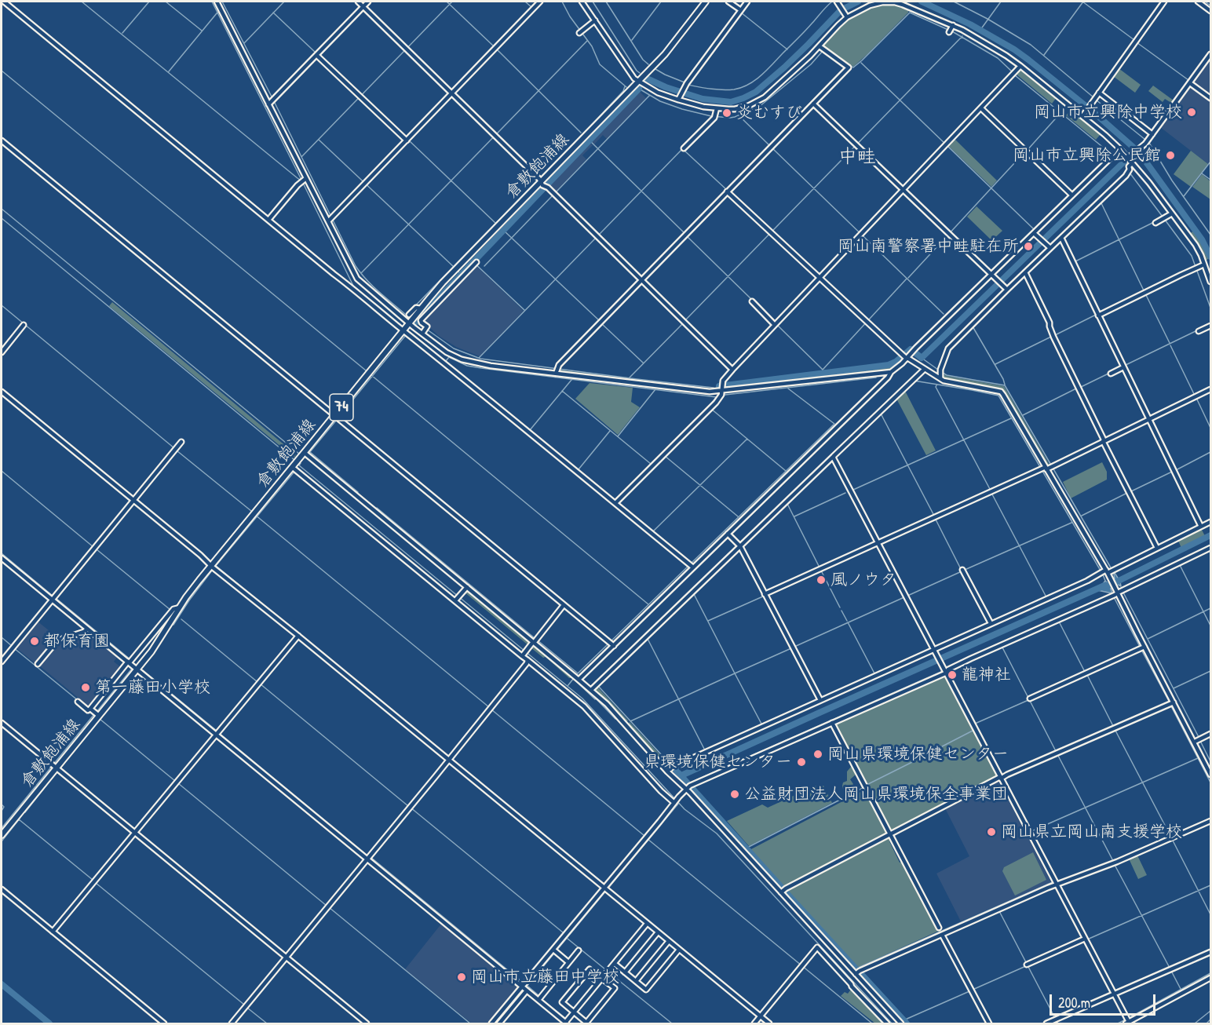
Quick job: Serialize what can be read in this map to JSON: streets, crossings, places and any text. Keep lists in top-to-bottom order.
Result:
{
  "streets": {
    "main road": ["倉敷飽浦線", "74"]
  },
  "districts": ["中畦"],
  "places": [
    "岡山市立興除中学校",
    "炎むすび",
    "岡山市立興除公民館",
    "岡山南警察署中畦駐在所",
    "風ノウタ",
    "都保育園",
    "龍神社",
    "第一藤田小学校",
    "岡山県環境保健センター",
    "県環境保健センター",
    "公益財団法人岡山県環境保全事業団",
    "岡山県立岡山南支援学校",
    "岡山市立藤田中学校"
  ],
  "scale_bar": "200 m"
}
